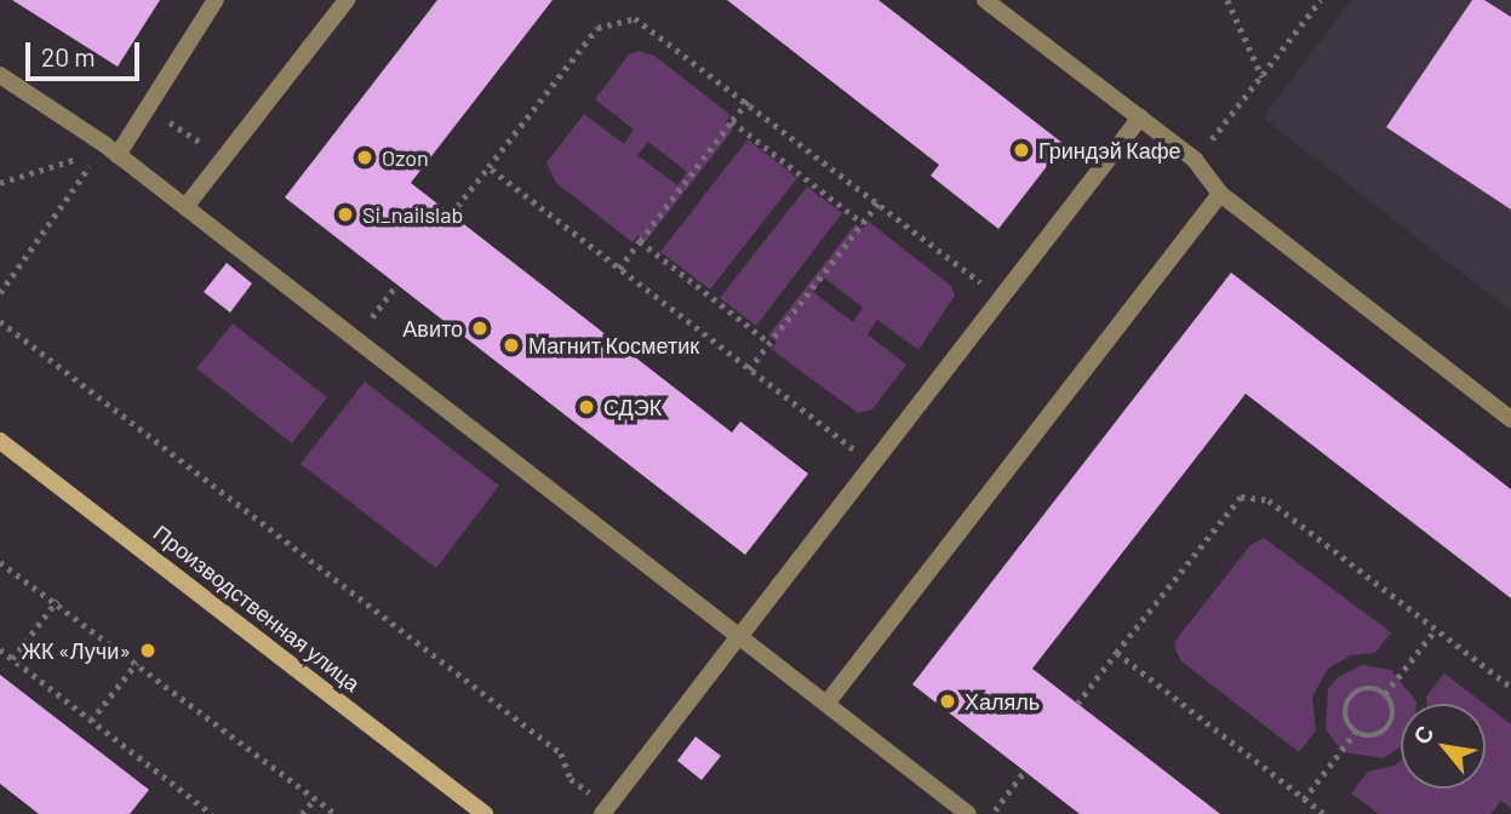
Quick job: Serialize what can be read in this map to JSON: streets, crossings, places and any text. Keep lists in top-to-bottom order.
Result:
{
  "streets": {
    "main road": ["Производственная улица"]
  },
  "places": [
    "Гриндэй Кафе",
    "Ozon",
    "Si_nailslab",
    "Авито",
    "Магнит Косметик",
    "СДЭК",
    "ЖК «Лучи»",
    "Халяль"
  ],
  "scale_bar": "20 m",
  "north": "top left"
}
